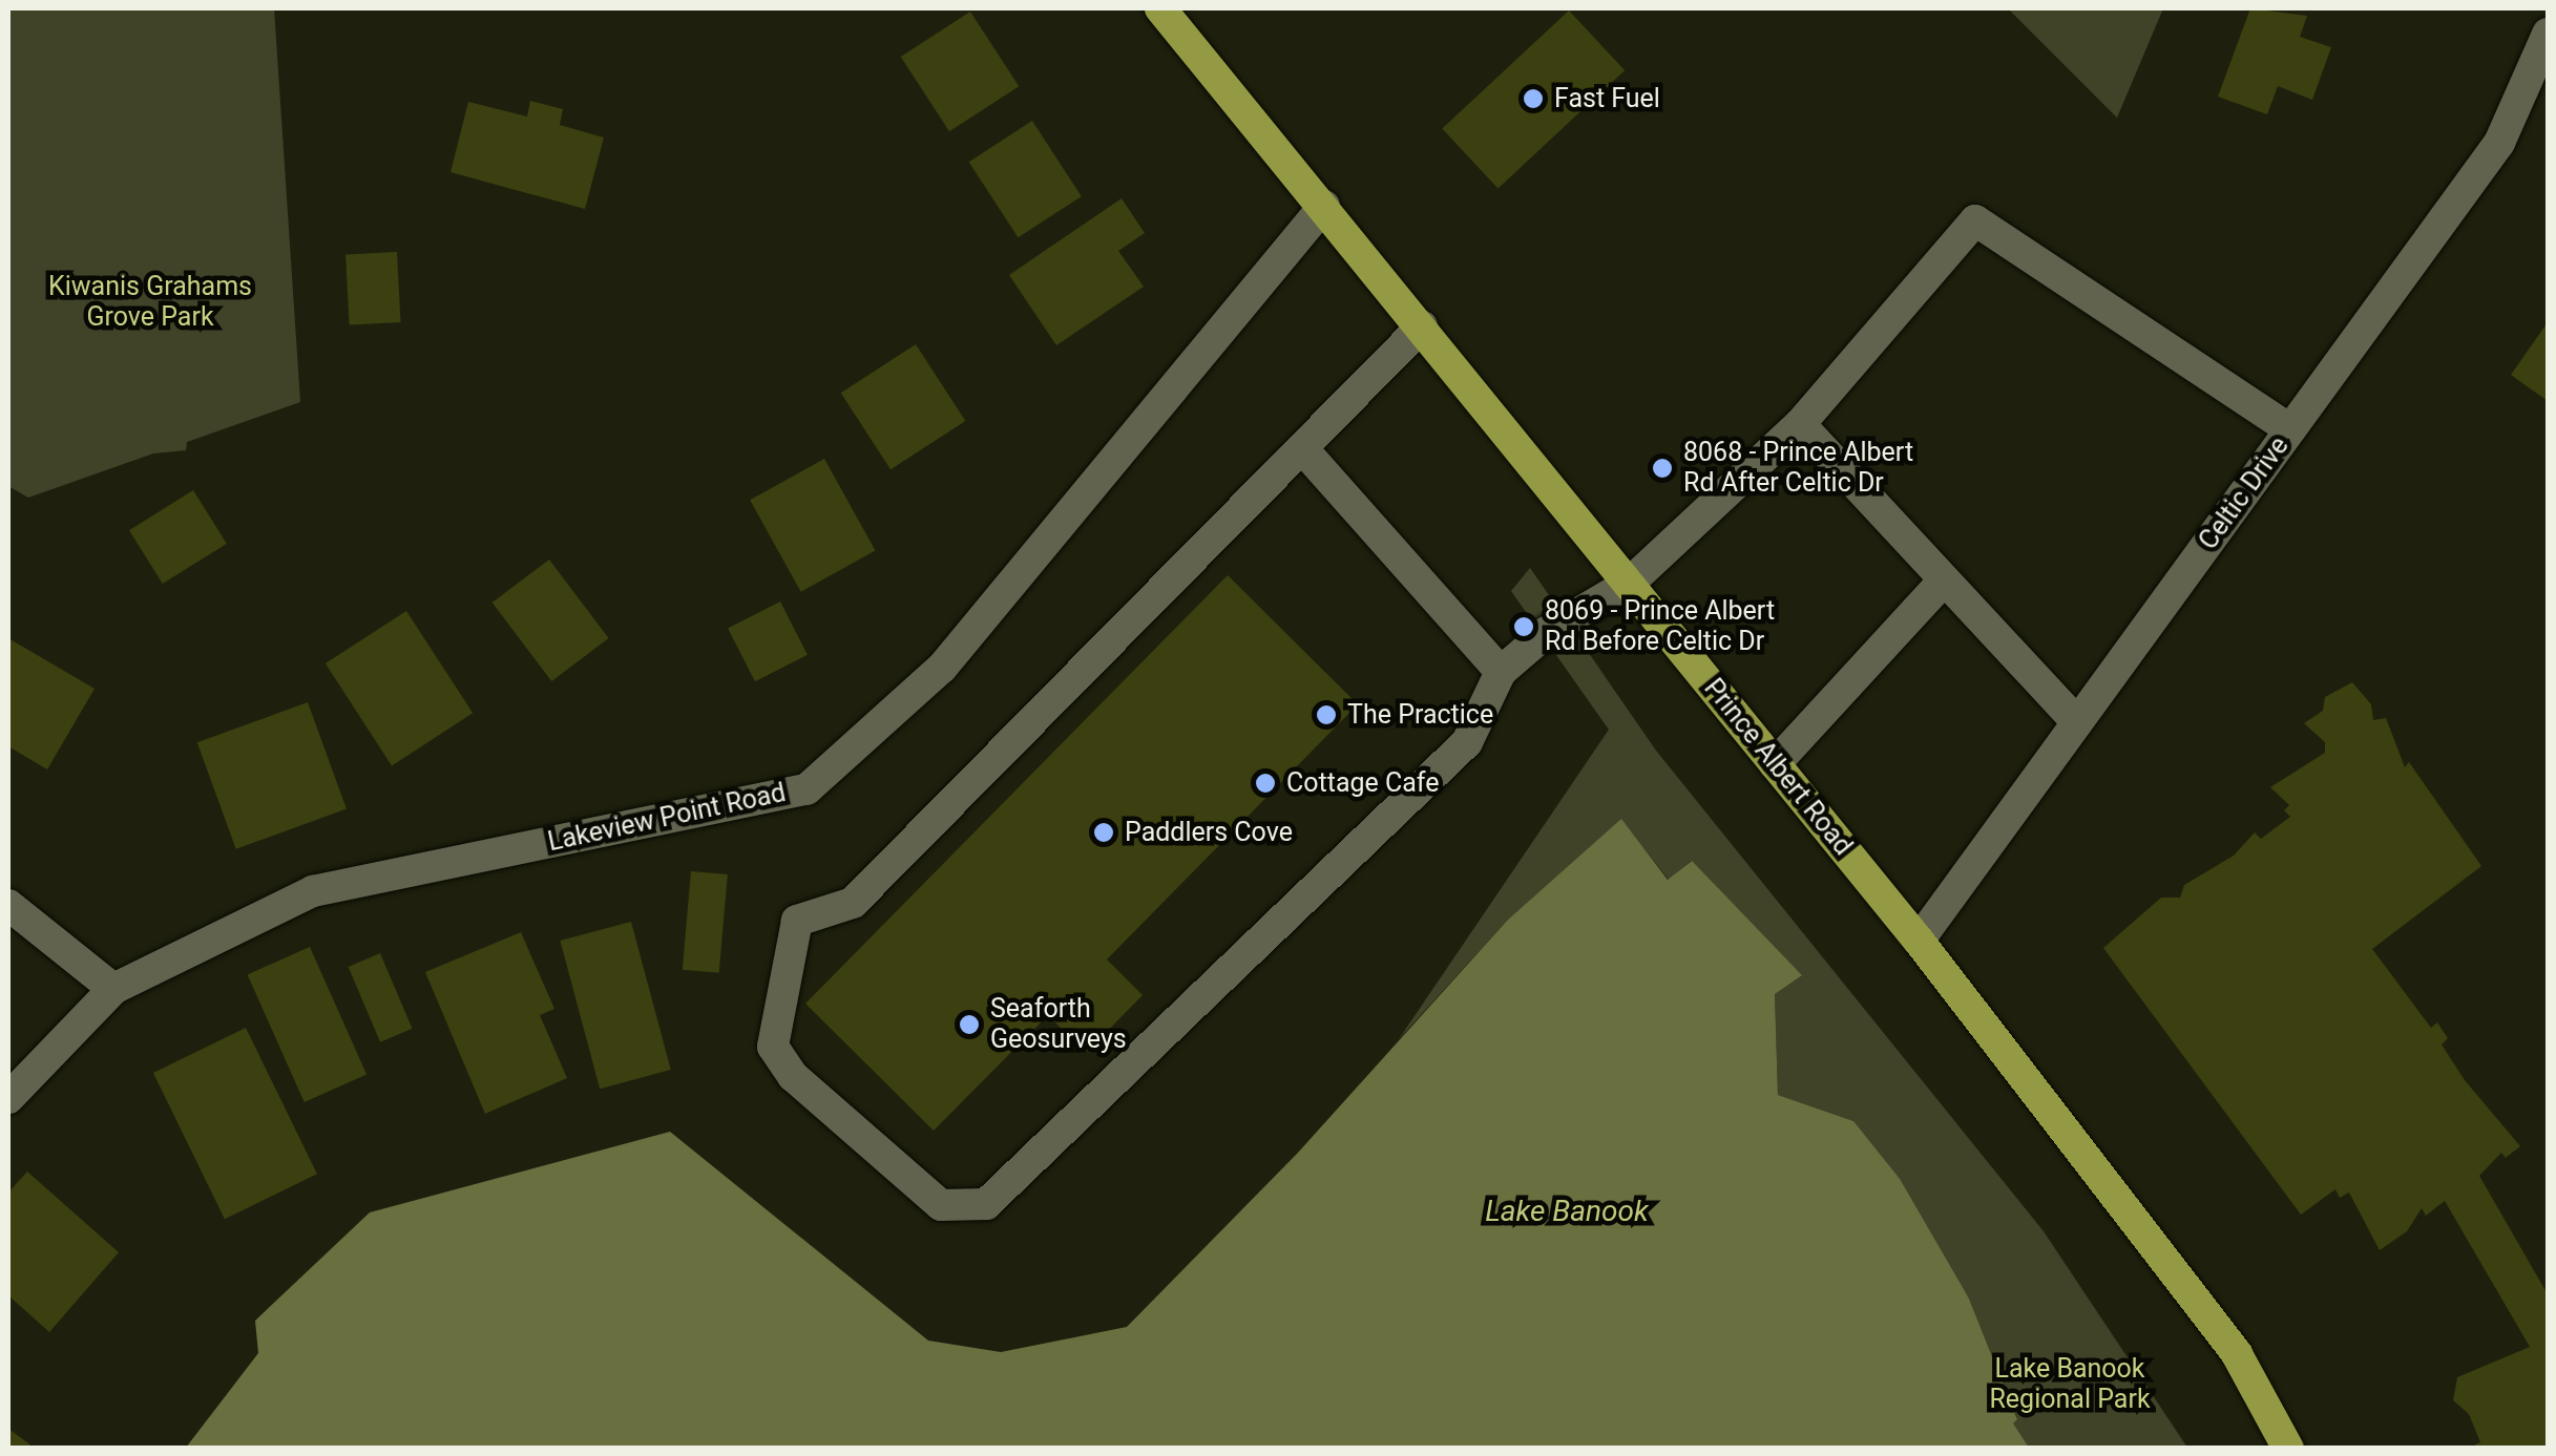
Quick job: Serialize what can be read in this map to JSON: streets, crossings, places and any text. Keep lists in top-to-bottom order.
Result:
{
  "streets": {
    "main road": ["Prince Albert Road"],
    "street": ["Celtic Drive", "Lakeview Point Road"]
  },
  "crossings": [
    ["Celtic Drive", "Prince Albert Road"],
    ["Prince Albert Road", "Lakeview Point Road"]
  ],
  "water": ["Lake Banook"],
  "parks": ["Kiwanis Grahams Grove Park", "Lake Banook Regional Park"],
  "places": [
    "Fast Fuel",
    "8068 - Prince Albert Rd After Celtic Dr",
    "8069 - Prince Albert Rd Before Celtic Dr",
    "The Practice",
    "Cottage Cafe",
    "Paddlers Cove",
    "Seaforth Geosurveys"
  ]
}
